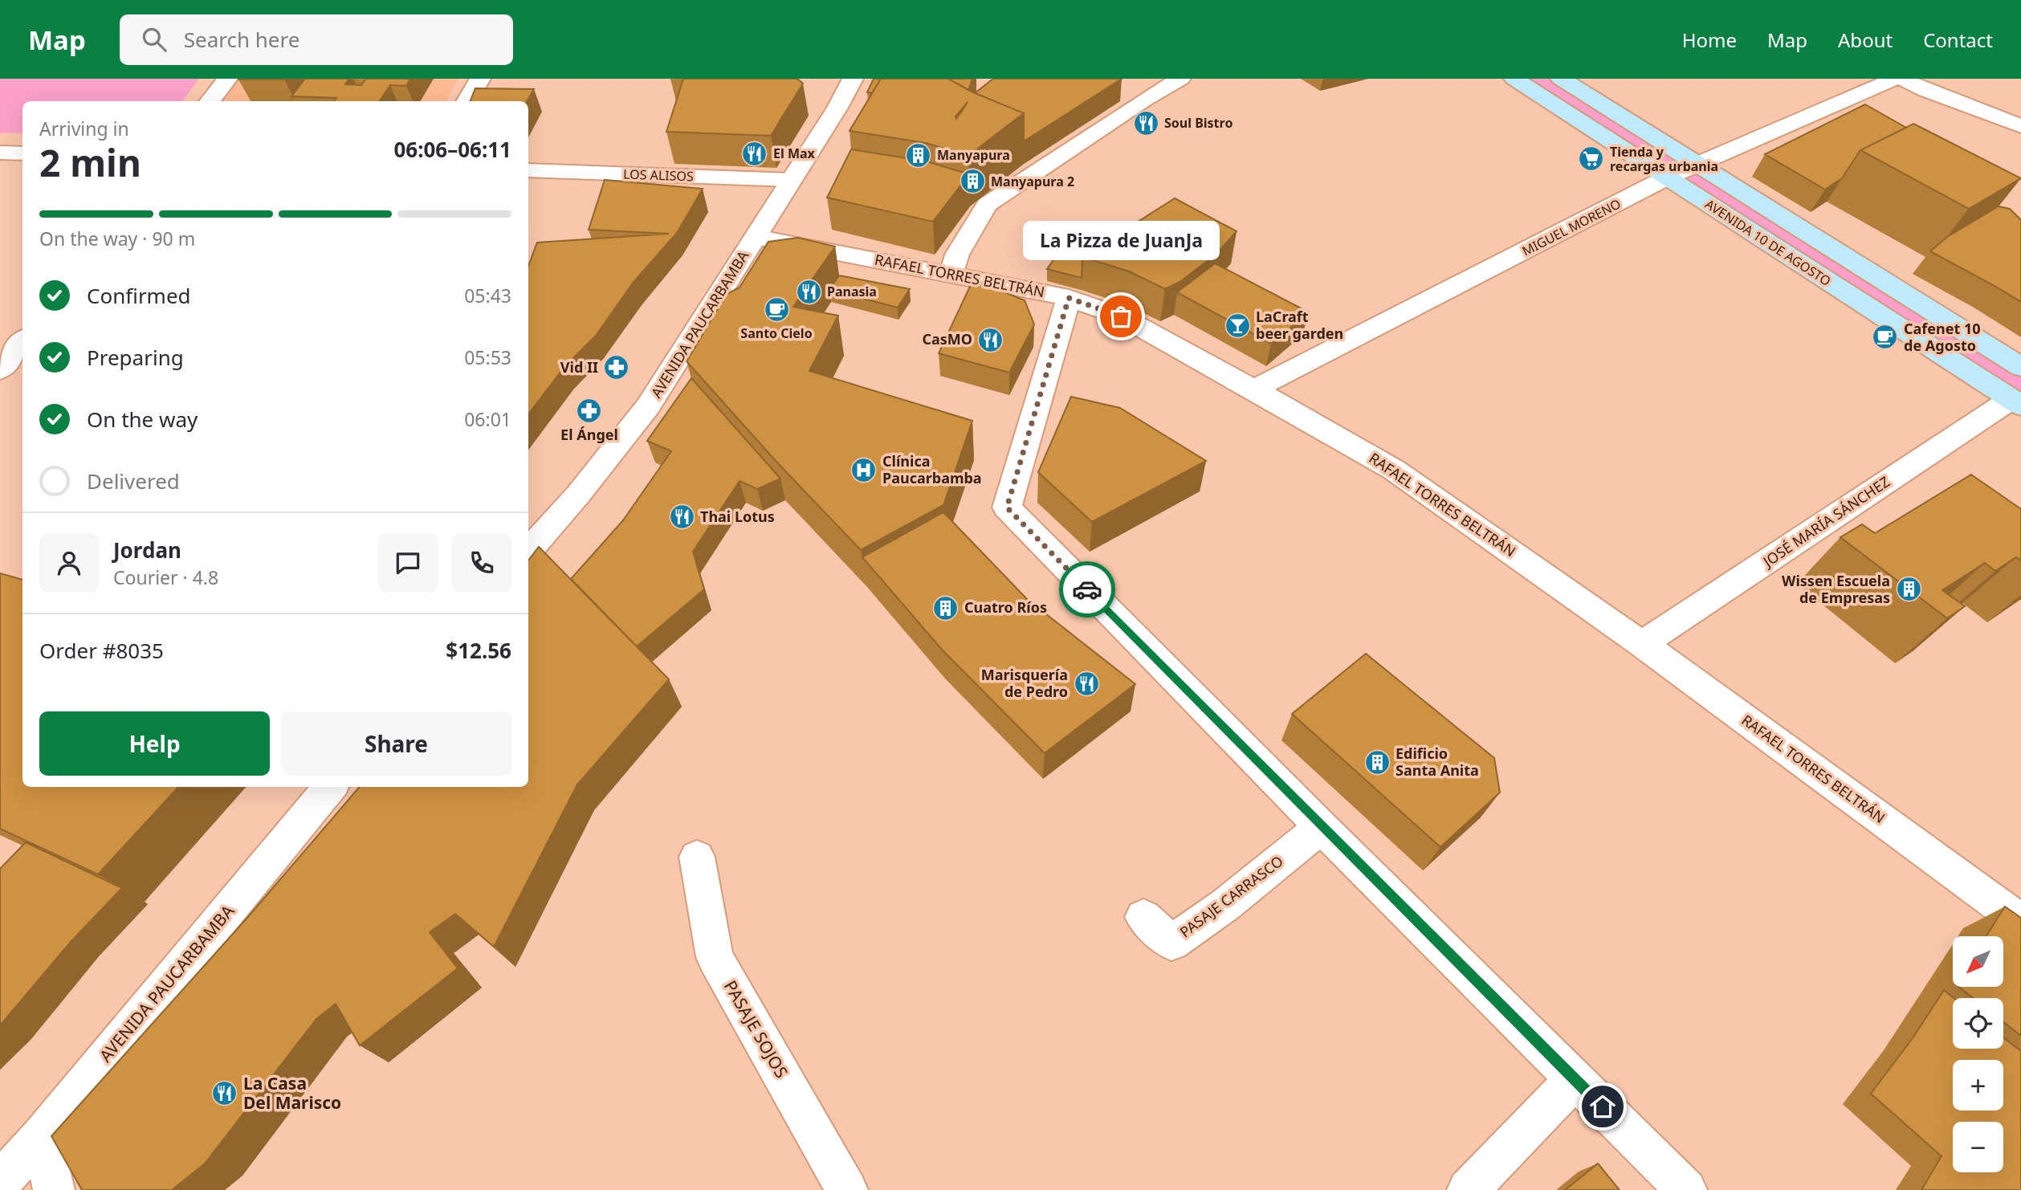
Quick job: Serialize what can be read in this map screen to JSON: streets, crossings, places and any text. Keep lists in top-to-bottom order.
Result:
{
  "streets": {
    "main road": ["AVENIDA 10 DE AGOSTO"],
    "street": [
      "LOS ALISOS",
      "MIGUEL MORENO",
      "RAFAEL TORRES BELTRÁN",
      "AVENIDA PAUCARBAMBA",
      "JOSÉ MARÍA SÁNCHEZ",
      "PASAJE CARRASCO",
      "PASAJE SOJOS"
    ]
  },
  "crossings": [
    ["LOS ALISOS", "AVENIDA PAUCARBAMBA"],
    ["MIGUEL MORENO", "AVENIDA 10 DE AGOSTO"],
    ["MIGUEL MORENO", "RAFAEL TORRES BELTRÁN"],
    ["AVENIDA 10 DE AGOSTO", "JOSÉ MARÍA SÁNCHEZ"],
    ["RAFAEL TORRES BELTRÁN", "AVENIDA PAUCARBAMBA"],
    ["RAFAEL TORRES BELTRÁN", "JOSÉ MARÍA SÁNCHEZ"]
  ],
  "places": {
    "restaurant": [
      "Soul Bistro",
      "El Max",
      "Panasia",
      "CasMO",
      "Thai Lotus",
      "Marisquería de Pedro",
      "La Casa Del Marisco"
    ],
    "building": [
      "Manyapura",
      "Manyapura 2",
      "Wissen Escuela de Empresas",
      "Cuatro Ríos",
      "Edificio Santa Anita"
    ],
    "supermarket": ["Tienda y recargas urbania"],
    "cafe": ["Santo Cielo", "Cafenet 10 de Agosto"],
    "other": ["La Pizza de JuanJa"],
    "bar": ["LaCraft beer garden"],
    "pharmacy": ["Vid II", "El Ángel"],
    "hospital": ["Clínica Paucarbamba"]
  },
  "north": "bottom left",
  "page": {
    "header": "Map",
    "search": "Search here",
    "nav": [
      "Home",
      "Map",
      "About",
      "Contact"
    ],
    "heading": ["2 min", "Arriving in", "06:06–06:11"],
    "panel": [
      "Jordan",
      "Courier · 4.8",
      "Order #8035",
      "$12.56"
    ],
    "bar": "On the way · 90 m",
    "bubble": "La Pizza de JuanJa",
    "list": [
      ["Confirmed", "05:43"],
      ["Preparing", "05:53"],
      ["On the way", "06:01"],
      "Delivered"
    ],
    "buttons": ["Help", "Share"],
    "map_buttons": ["+", "−"]
  }
}
